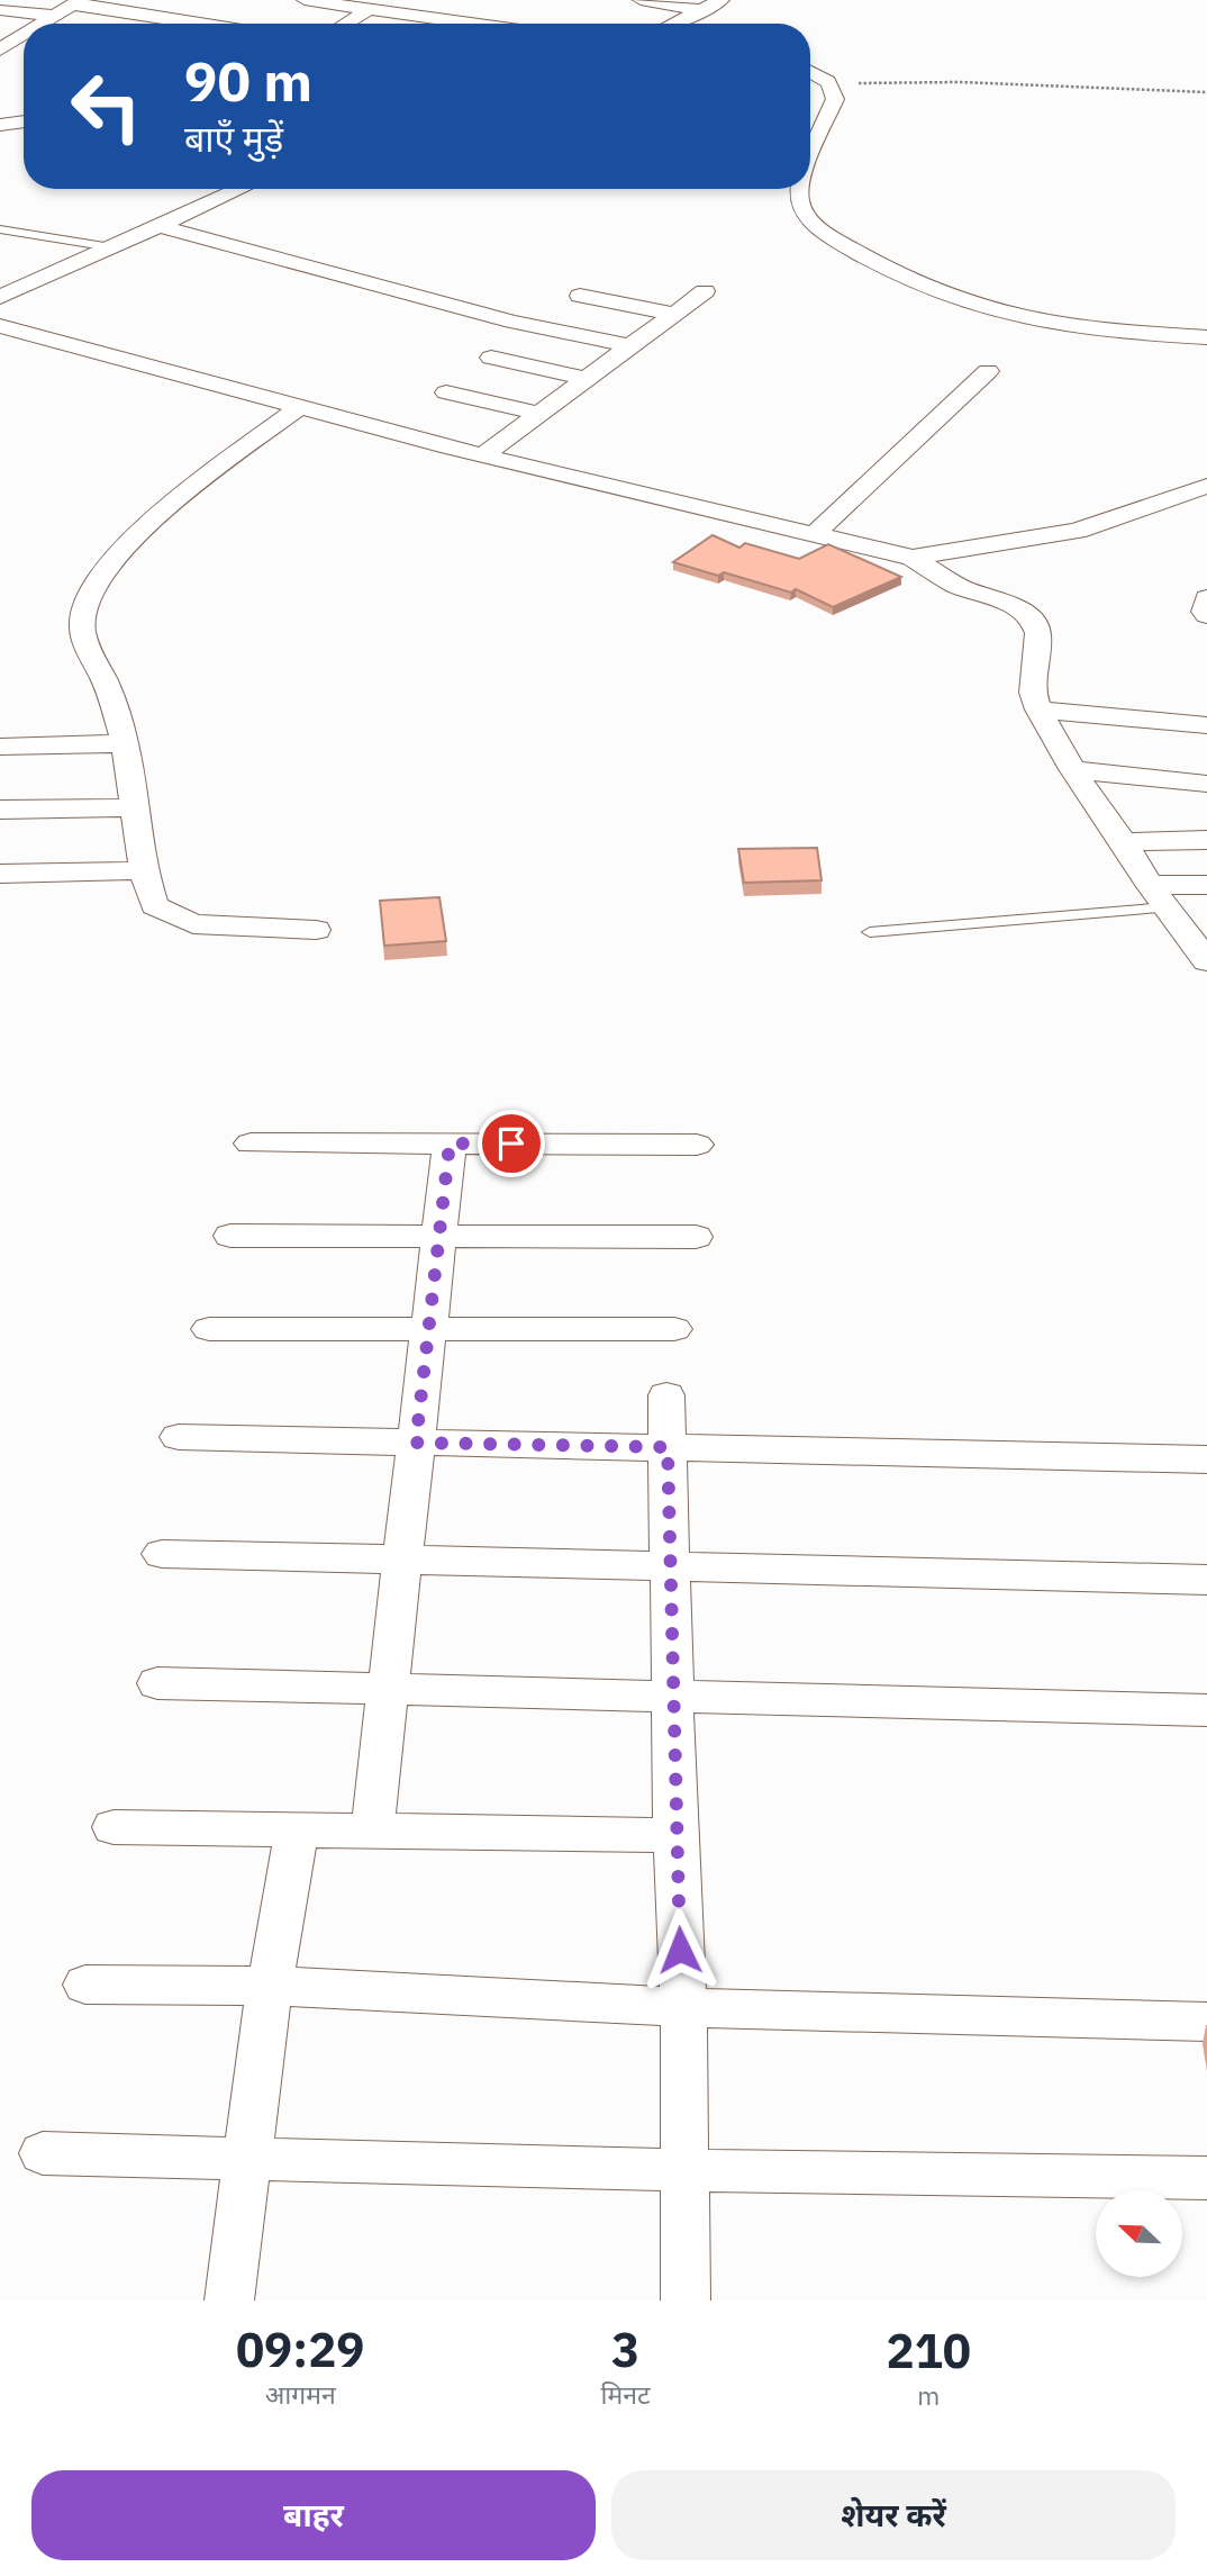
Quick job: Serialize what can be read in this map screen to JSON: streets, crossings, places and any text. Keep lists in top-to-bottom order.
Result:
{
  "north": "top left",
  "page": {
    "turn": ["90 m", "बाएँ मुड़ें"],
    "eta": [
      "09:29",
      "आगमन",
      "3",
      "मिनट",
      "210",
      "m"
    ],
    "buttons": ["बाहर", "शेयर करें"]
  }
}
